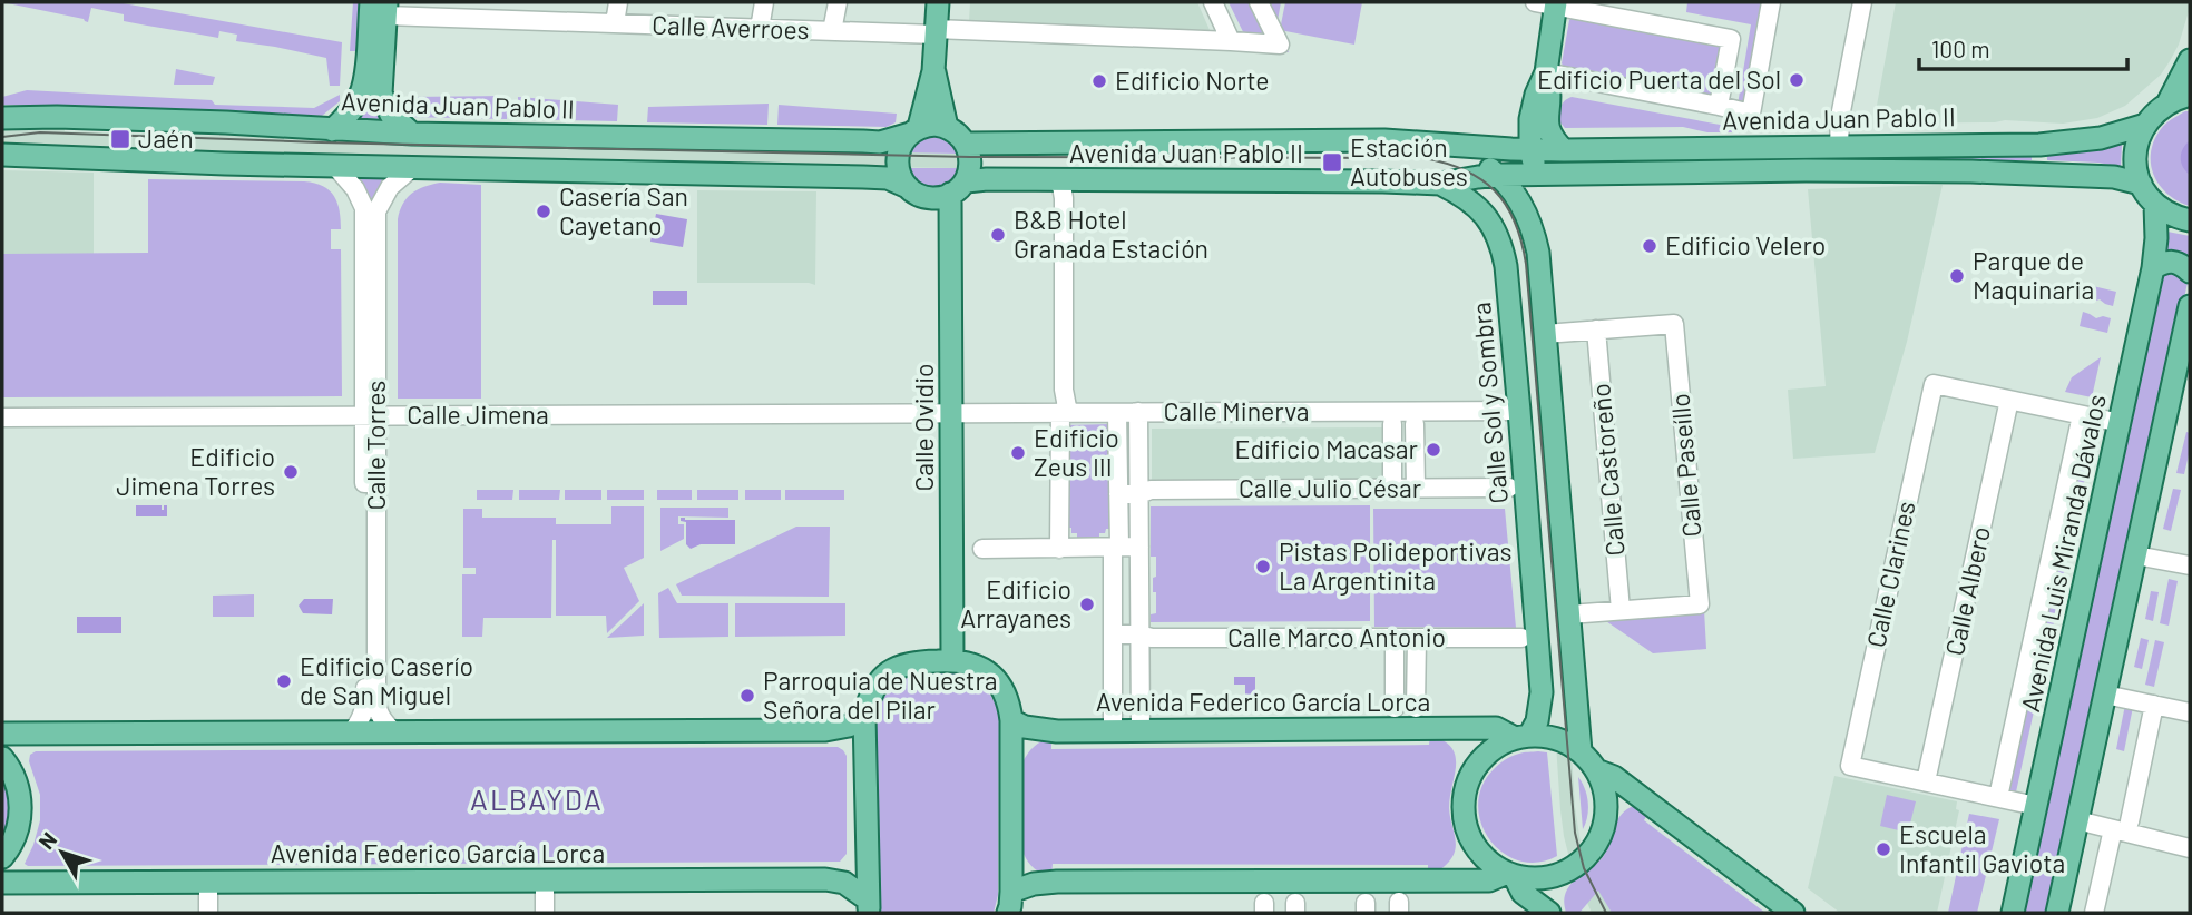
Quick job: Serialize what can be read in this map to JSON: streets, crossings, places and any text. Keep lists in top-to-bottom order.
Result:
{
  "streets": {
    "main road": [
      "Avenida Juan Pablo II",
      "Calle Sol y Sombra",
      "Calle Ovidio",
      "Avenida Luis Miranda Dávalos",
      "Avenida Federico García Lorca"
    ],
    "street": [
      "Calle Averroes",
      "Calle Minerva",
      "Calle Jimena",
      "Calle Torres",
      "Calle Paseíllo",
      "Calle Castoreño",
      "Calle Julio César",
      "Calle Clarines",
      "Calle Albero",
      "Calle Marco Antonio"
    ]
  },
  "crossings": [
    ["Avenida Juan Pablo II", "Calle Sol y Sombra"],
    ["Avenida Juan Pablo II", "Calle Ovidio"],
    ["Calle Sol y Sombra", "Calle Minerva"],
    ["Calle Sol y Sombra", "Avenida Federico García Lorca"],
    ["Calle Minerva", "Calle Jimena"],
    ["Calle Minerva", "Calle Ovidio"],
    ["Calle Jimena", "Calle Ovidio"],
    ["Calle Jimena", "Calle Torres"],
    ["Calle Paseíllo", "Calle Castoreño"],
    ["Avenida Luis Miranda Dávalos", "Calle Clarines"],
    ["Calle Clarines", "Calle Albero"]
  ],
  "districts": ["ALBAYDA"],
  "places": {
    "other": [
      "Edificio Puerta del Sol",
      "Edificio Norte",
      "Casería San Cayetano",
      "B&B Hotel Granada Estación",
      "Edificio Velero",
      "Parque de Maquinaria",
      "Edificio Macasar",
      "Edificio Zeus III",
      "Edificio Jimena Torres",
      "Pistas Polideportivas La Argentinita",
      "Edificio Arrayanes",
      "Edificio Caserío de San Miguel",
      "Parroquia de Nuestra Señora del Pilar",
      "Escuela Infantil Gaviota"
    ],
    "transit": ["Jaén", "Estación Autobuses"]
  },
  "scale_bar": "100 m",
  "north": "top left"
}
